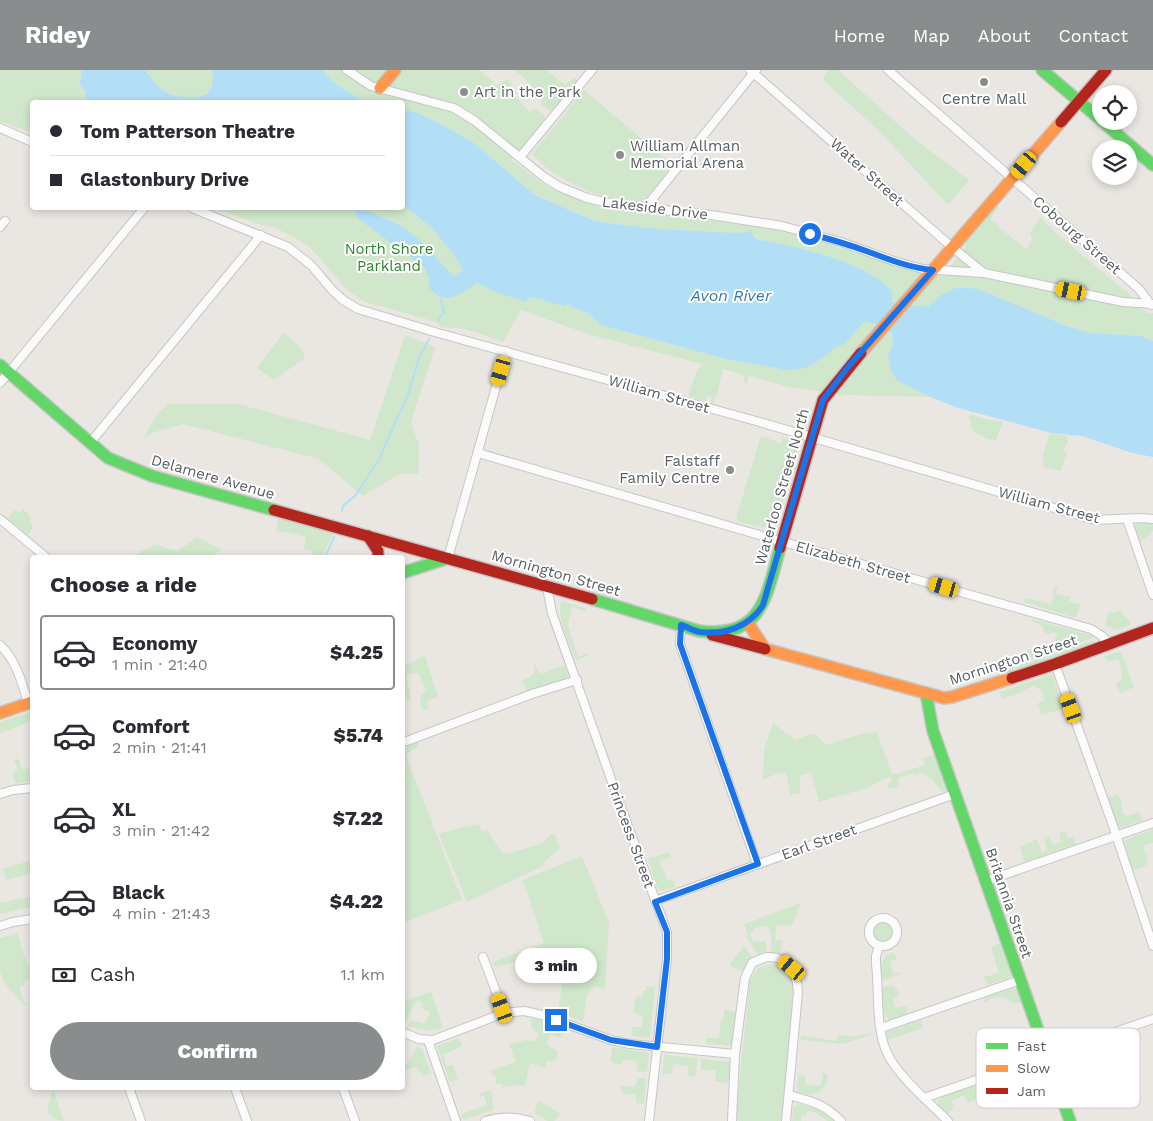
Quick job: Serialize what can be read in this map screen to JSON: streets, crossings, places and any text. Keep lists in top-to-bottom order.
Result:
{
  "streets": {
    "street": [
      "Water Street",
      "Lakeside Drive",
      "Cobourg Street",
      "William Street",
      "Delamere Avenue",
      "Waterloo Street North",
      "Elizabeth Street",
      "Mornington Street",
      "Princess Street",
      "Earl Street",
      "Britannia Street"
    ]
  },
  "crossings": [
    ["Water Street", "Lakeside Drive"],
    ["Lakeside Drive", "Cobourg Street"],
    ["Lakeside Drive", "Waterloo Street North"],
    ["William Street", "Waterloo Street North"],
    ["Delamere Avenue", "Mornington Street"],
    ["Waterloo Street North", "Elizabeth Street"],
    ["Waterloo Street North", "Mornington Street"],
    ["Elizabeth Street", "Mornington Street"],
    ["Mornington Street", "Princess Street"],
    ["Mornington Street", "Britannia Street"],
    ["Princess Street", "Earl Street"],
    ["Earl Street", "Britannia Street"]
  ],
  "water": ["Avon River"],
  "parks": ["North Shore Parkland"],
  "places": [
    "Centre Mall",
    "Art in the Park",
    "William Allman Memorial Arena",
    "Falstaff Family Centre"
  ],
  "legend": ["Fast", "Slow", "Jam"],
  "page": {
    "header": "Ridey",
    "nav": [
      "Home",
      "Map",
      "About",
      "Contact"
    ],
    "banner": ["Tom Patterson Theatre", "Glastonbury Drive"],
    "heading": "Choose a ride",
    "list": [
      {
        "name": "Economy",
        "note": "1 min · 21:40",
        "value": "$4.25"
      },
      {
        "name": "Comfort",
        "note": "2 min · 21:41",
        "value": "$5.74"
      },
      {
        "name": "XL",
        "note": "3 min · 21:42",
        "value": "$7.22"
      },
      {
        "name": "Black",
        "note": "4 min · 21:43",
        "value": "$4.22"
      }
    ],
    "pay": ["Cash", "1.1 km"],
    "bubble": "3 min",
    "buttons": "Confirm"
  }
}
